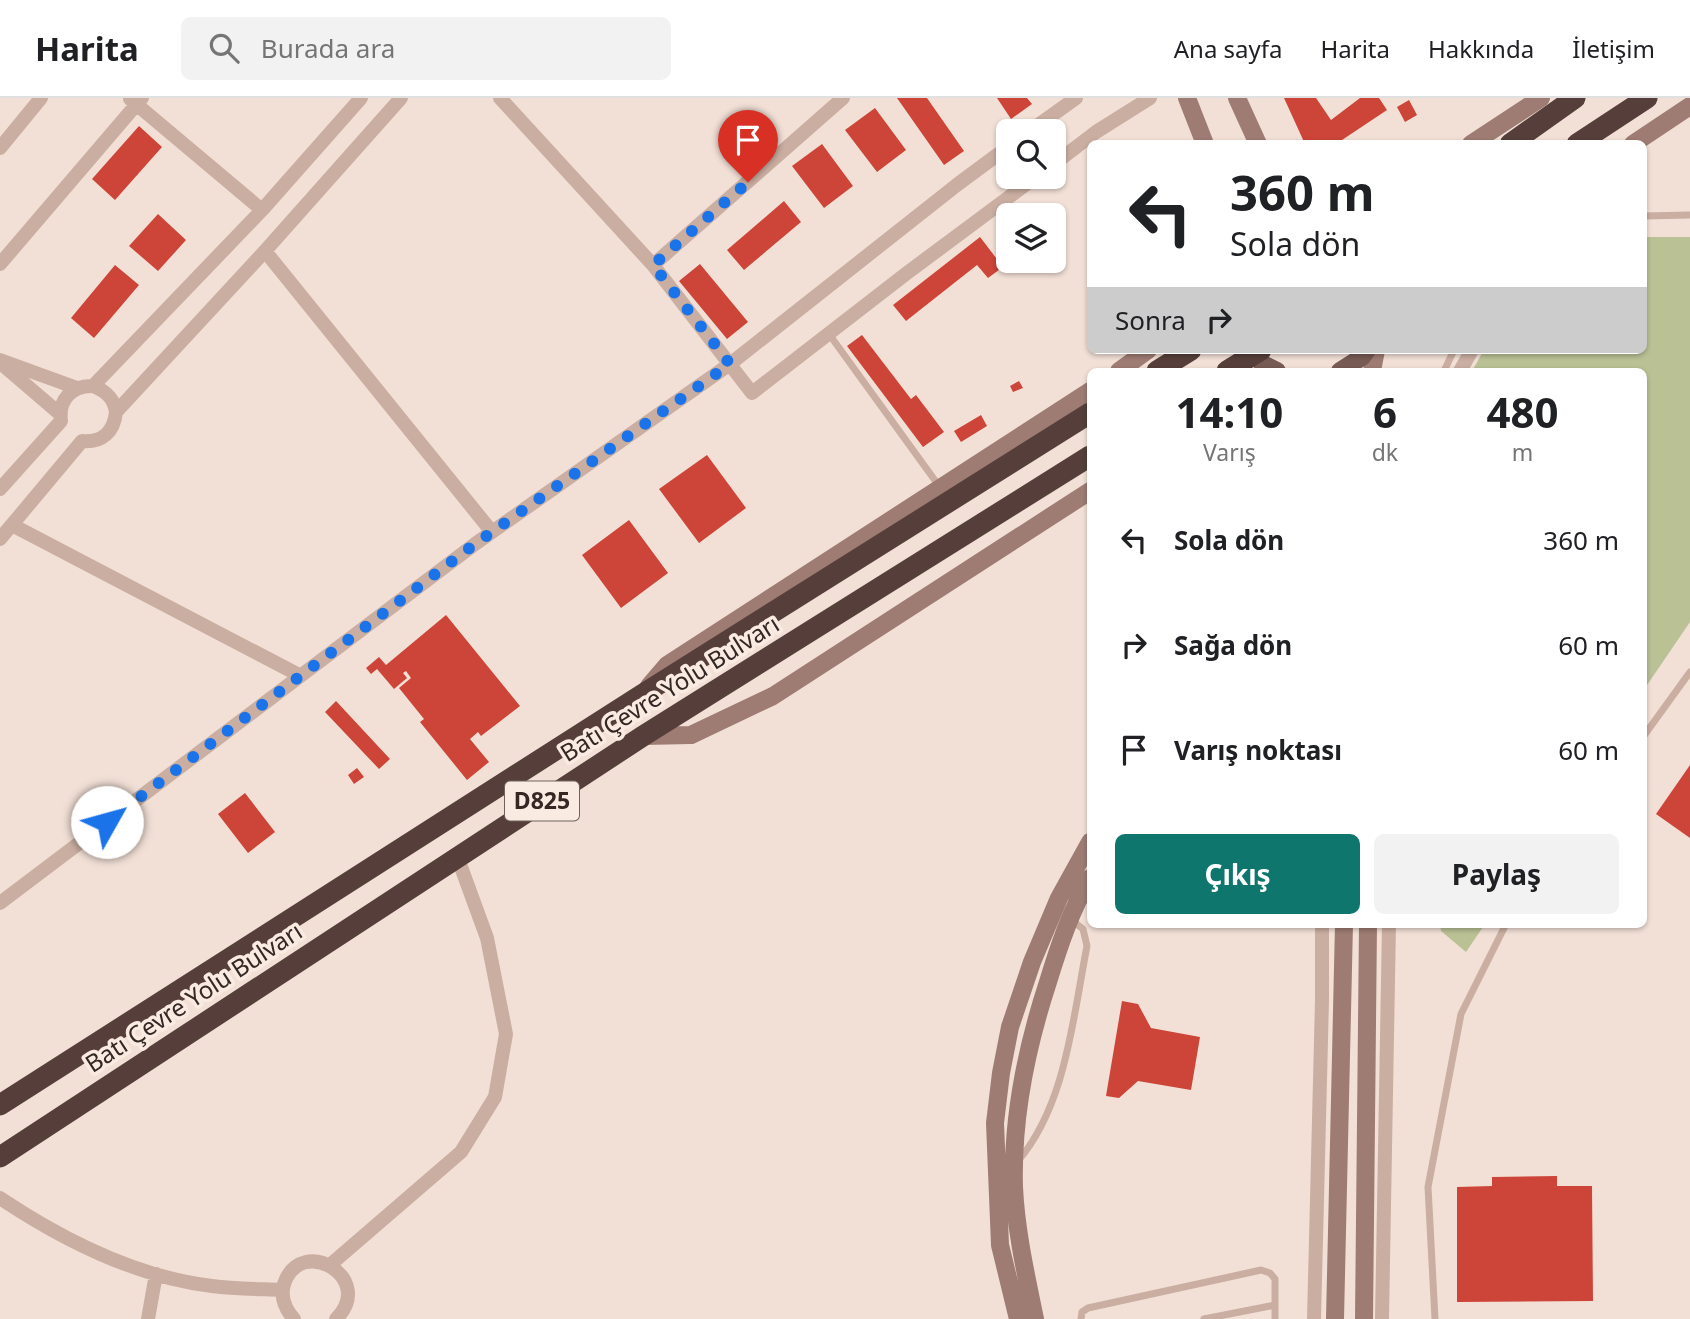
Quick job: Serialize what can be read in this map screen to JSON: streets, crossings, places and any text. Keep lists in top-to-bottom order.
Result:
{
  "streets": {
    "highway": ["Batı Çevre Yolu Bulvarı", "D825"]
  },
  "page": {
    "header": "Harita",
    "search": "Burada ara",
    "nav": [
      "Ana sayfa",
      "Harita",
      "Hakkında",
      "İletişim"
    ],
    "turn": ["360 m", "Sola dön"],
    "then": "Sonra",
    "eta": [
      "14:10",
      "Varış",
      "6",
      "dk",
      "480",
      "m"
    ],
    "list": [
      {
        "name": "Sola dön",
        "value": "360 m"
      },
      {
        "name": "Sağa dön",
        "value": "60 m"
      },
      {
        "name": "Varış noktası",
        "value": "60 m"
      }
    ],
    "buttons": ["Çıkış", "Paylaş"]
  }
}
